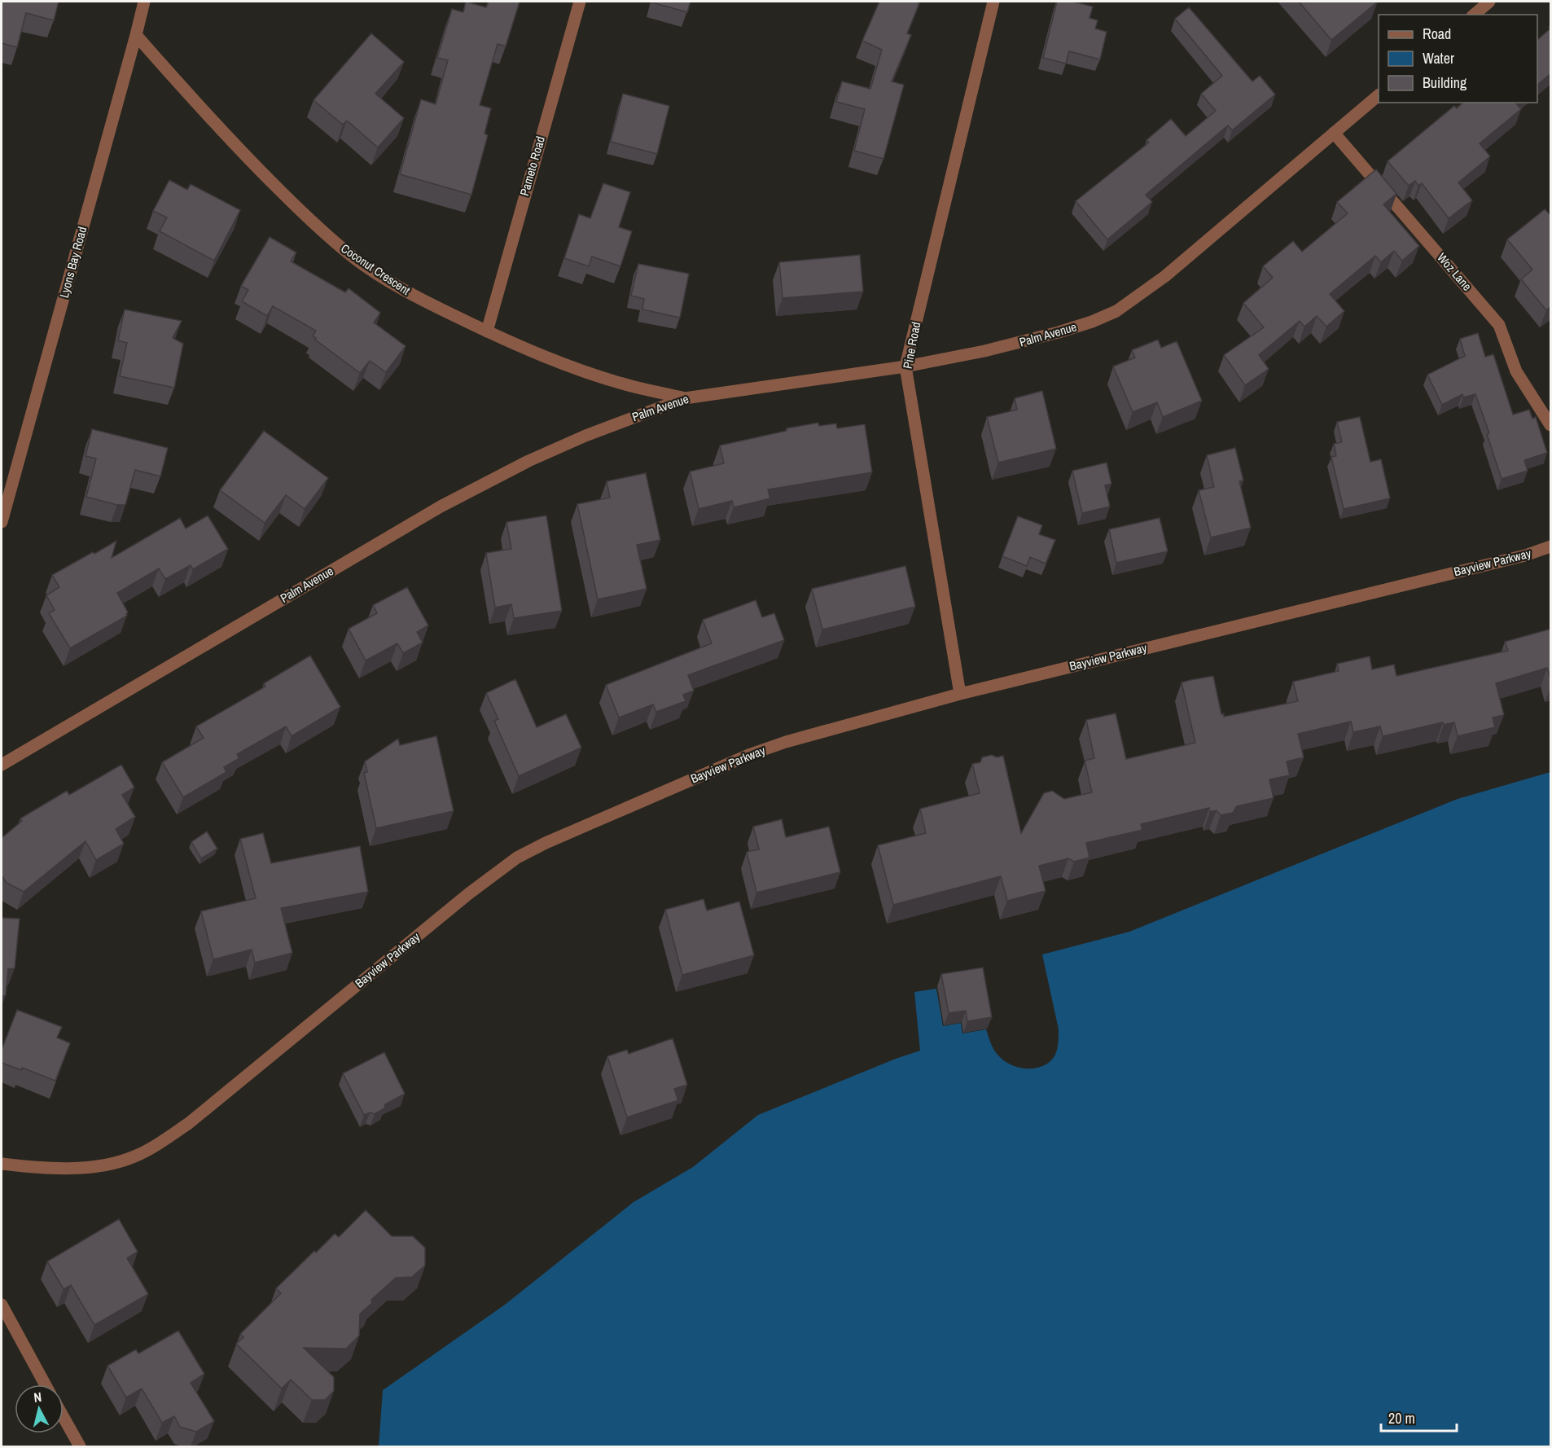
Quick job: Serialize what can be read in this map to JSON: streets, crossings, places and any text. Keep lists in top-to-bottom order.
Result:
{
  "streets": {
    "street": [
      "Pameto Road",
      "Lyons Bay Road",
      "Coconut Crescent",
      "Woz Lane",
      "Palm Avenue",
      "Pine Road",
      "Bayview Parkway"
    ]
  },
  "crossings": [
    ["Pameto Road", "Coconut Crescent"],
    ["Lyons Bay Road", "Coconut Crescent"],
    ["Coconut Crescent", "Palm Avenue"],
    ["Woz Lane", "Palm Avenue"],
    ["Palm Avenue", "Pine Road"],
    ["Pine Road", "Bayview Parkway"]
  ],
  "legend": ["Road", "Water", "Building"],
  "scale_bar": "20 m",
  "north": "top"
}
